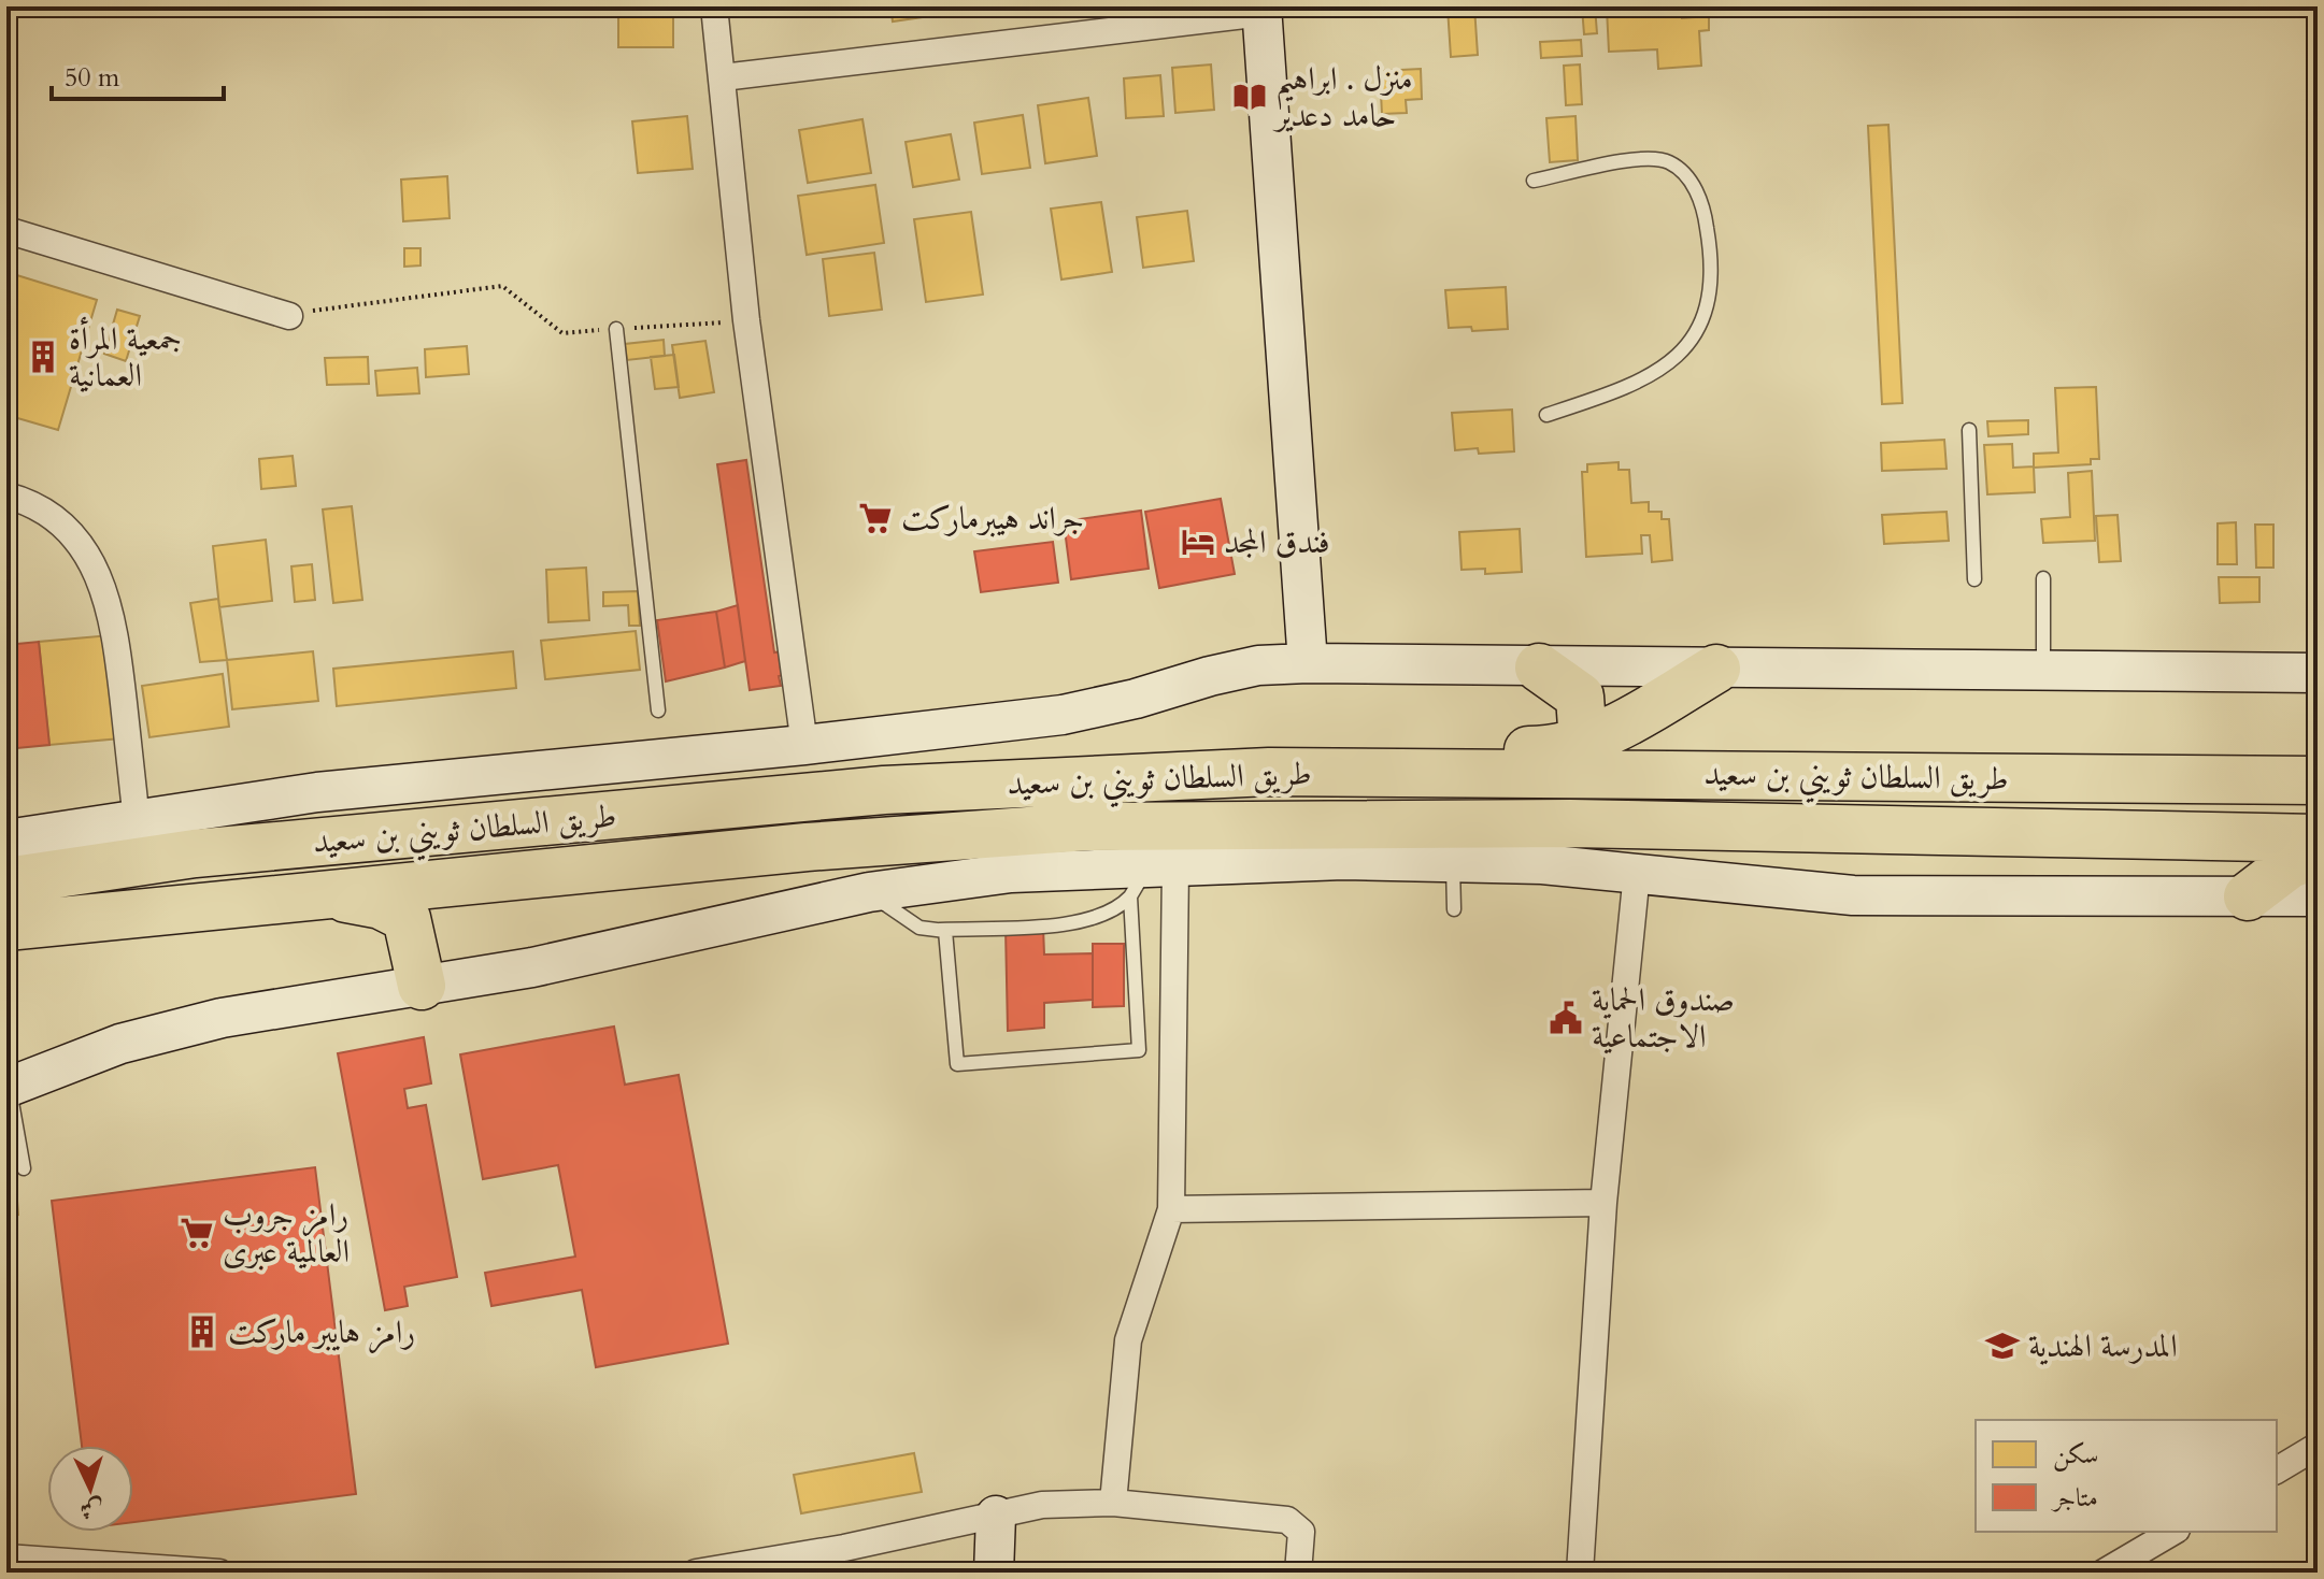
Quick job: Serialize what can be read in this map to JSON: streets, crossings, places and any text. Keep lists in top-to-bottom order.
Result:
{
  "streets": {
    "highway": ["طريق السلطان ثويني بن سعيد"]
  },
  "places": {
    "library": ["منزل . ابراهيم حامد دعدير"],
    "building": ["جمعية المرأة العمانية", "رامز هايبر ماركت"],
    "supermarket": ["جراند ه‍يبرماركت", "رامز جروب العالمية عبرى"],
    "hotel": ["فندق المجد"],
    "public building": ["صندوق الحماية الاجتماعية"],
    "school or university": ["المدرسة الهندية"]
  },
  "legend": ["سكن", "متاجر"],
  "scale_bar": "50 m",
  "north": "bottom"
}
